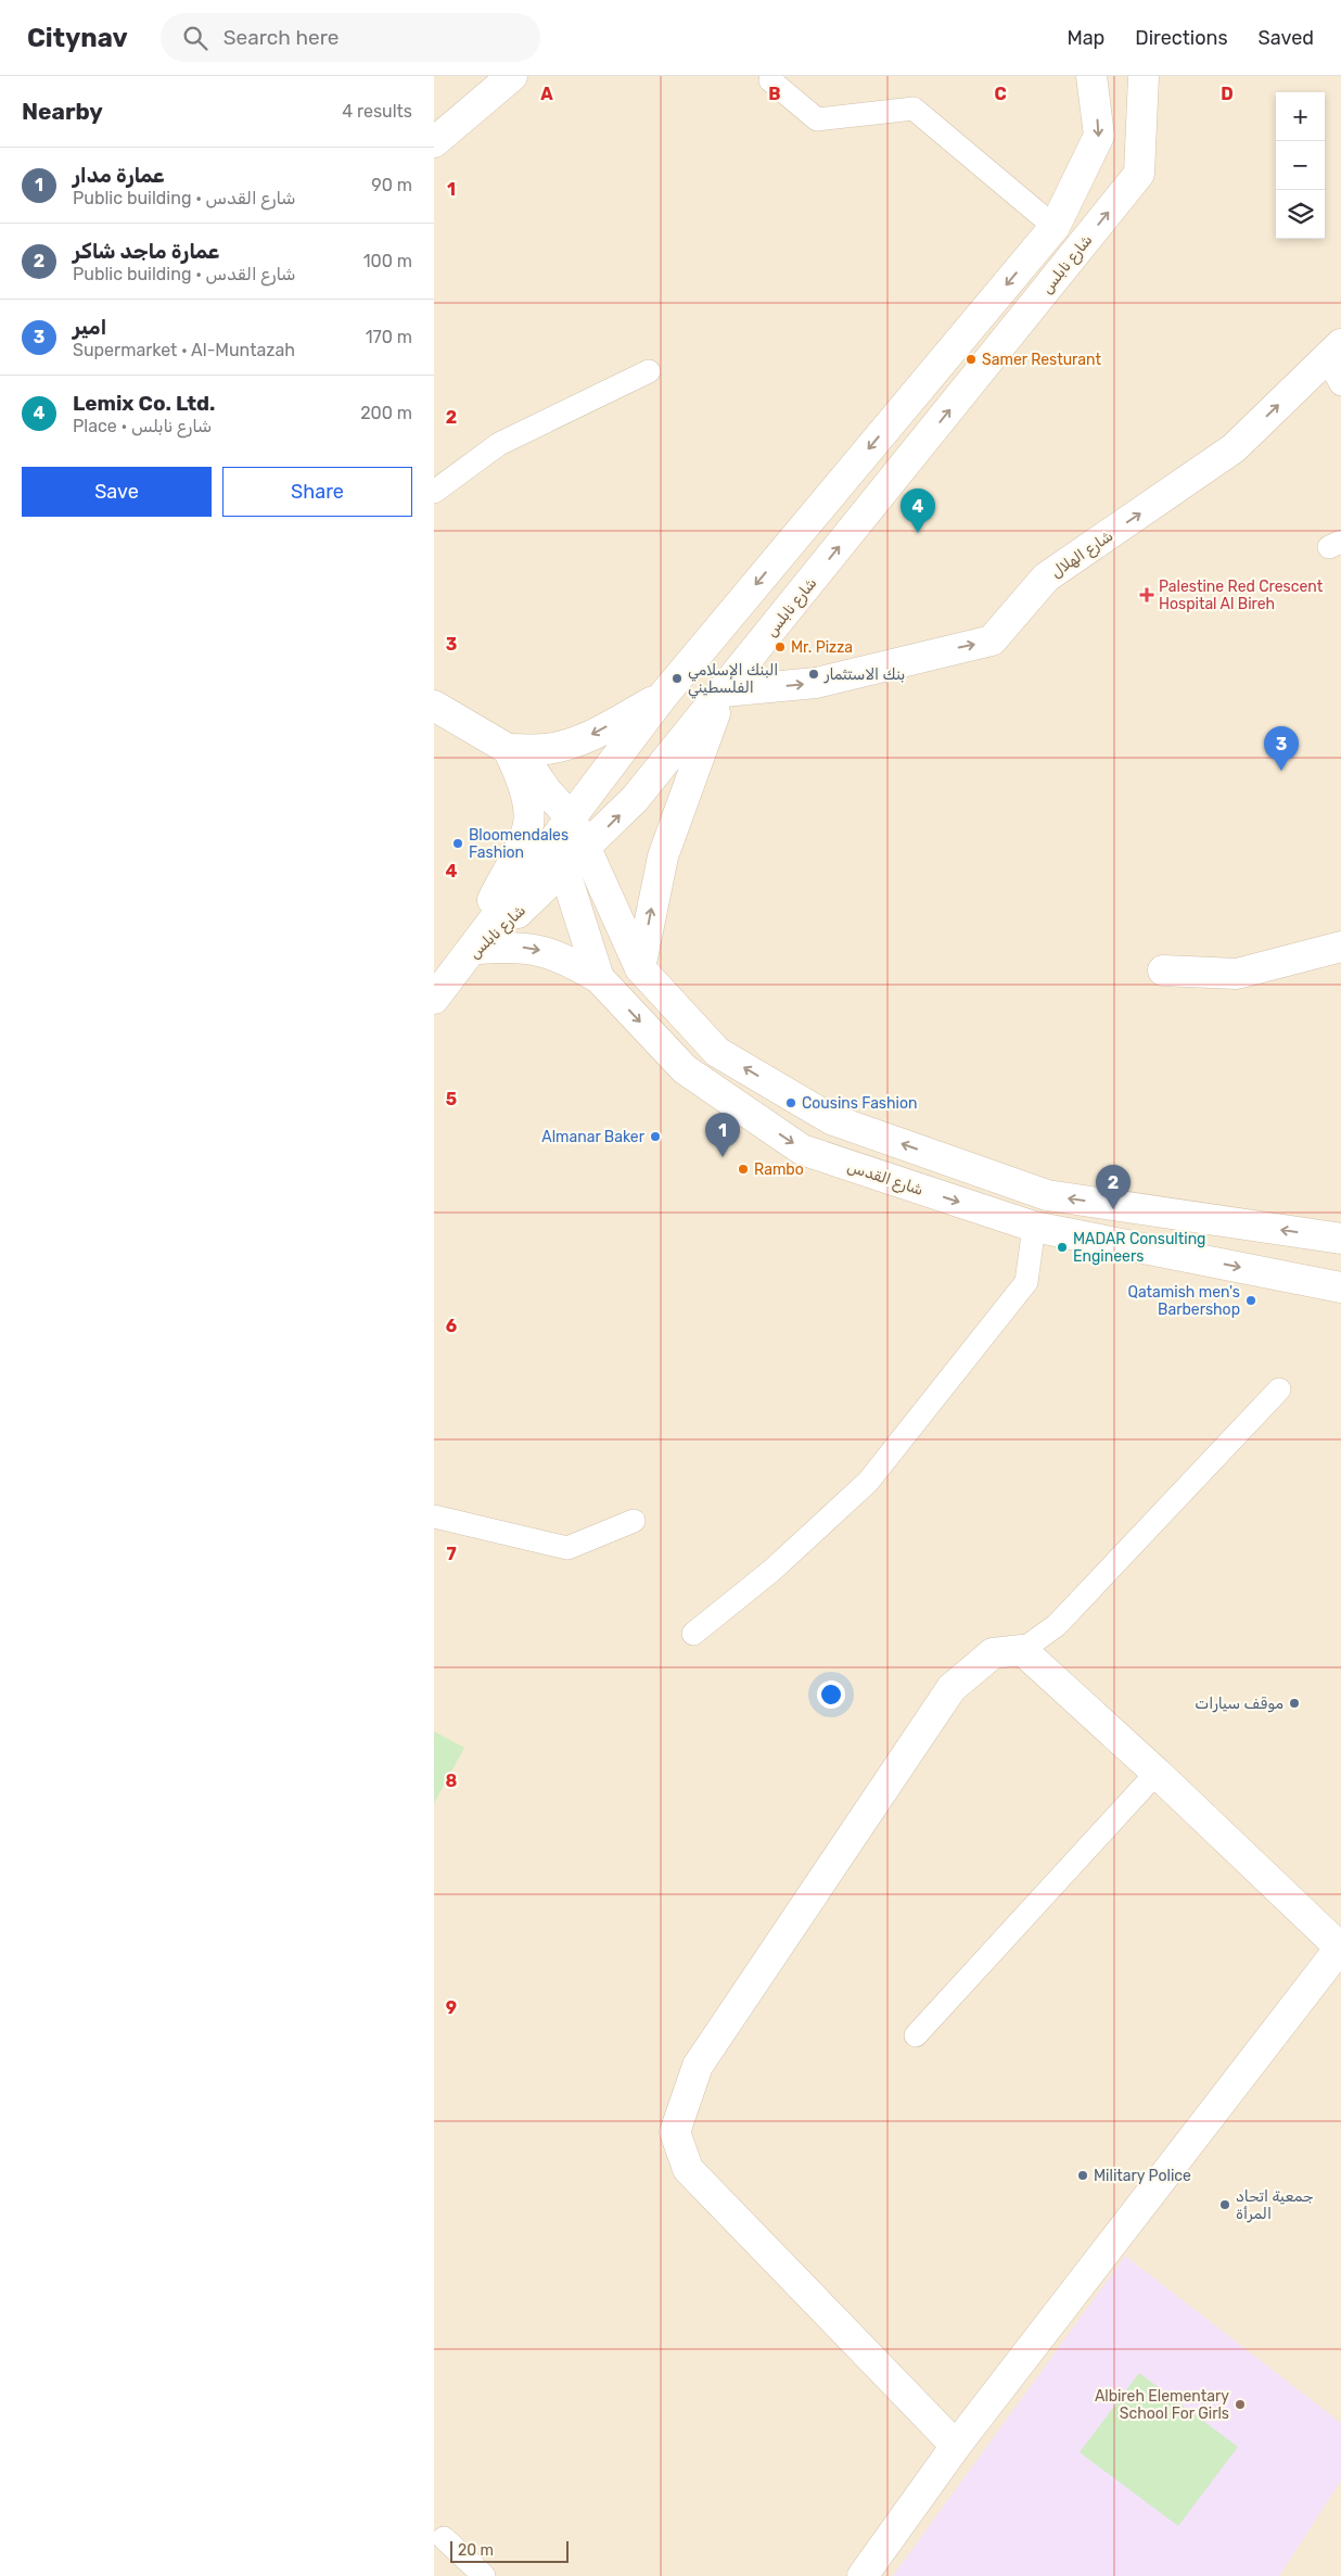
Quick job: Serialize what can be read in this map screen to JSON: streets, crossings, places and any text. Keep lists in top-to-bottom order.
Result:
{
  "streets": {
    "main road": ["شارع نابلس", "شارع الهلال", "شارع القدس"]
  },
  "crossings": [
    ["شارع نابلس", "شارع الهلال"],
    ["شارع نابلس", "شارع القدس"]
  ],
  "one_way": ["شارع الهلال"],
  "places": {
    "other": [
      "Samer Resturant",
      "Mr. Pizza",
      "بنك الاستثمار",
      "البنك الإسلامي الفلسطيني",
      "Bloomendales Fashion",
      "Cousins Fashion",
      "Almanar Baker",
      "Rambo",
      "MADAR Consulting Engineers",
      "Qatamish men's Barbershop",
      "موقف سيارات",
      "Military Police",
      "جمعية اتحاد المرأة",
      "Albireh Elementary School For Girls"
    ],
    "health": ["Palestine Red Crescent Hospital Al Bireh"]
  },
  "scale_bar": "20 m",
  "page": {
    "header": "Citynav",
    "search": "Search here",
    "nav": ["Map", "Directions", "Saved"],
    "heading": ["Nearby", "4 results"],
    "map_buttons": ["+", "−"],
    "list": [
      {
        "mark": "1",
        "name": "عمارة مدار",
        "note": "Public building · شارع القدس",
        "value": "90 m"
      },
      {
        "mark": "2",
        "name": "عمارة ماجد شاكر",
        "note": "Public building · شارع القدس",
        "value": "100 m"
      },
      {
        "mark": "3",
        "name": "امير",
        "note": "Supermarket · Al-Muntazah",
        "value": "170 m"
      },
      {
        "mark": "4",
        "name": "Lemix Co. Ltd.",
        "note": "Place · شارع نابلس",
        "value": "200 m"
      }
    ],
    "buttons": ["Save", "Share"],
    "pins": [
      "4",
      "3",
      "1",
      "2"
    ],
    "scale": "20 m"
  },
  "grid": {
    "columns": [
      "A",
      "B",
      "C",
      "D"
    ],
    "rows": [
      "1",
      "2",
      "3",
      "4",
      "5",
      "6",
      "7",
      "8",
      "9"
    ]
  }
}
